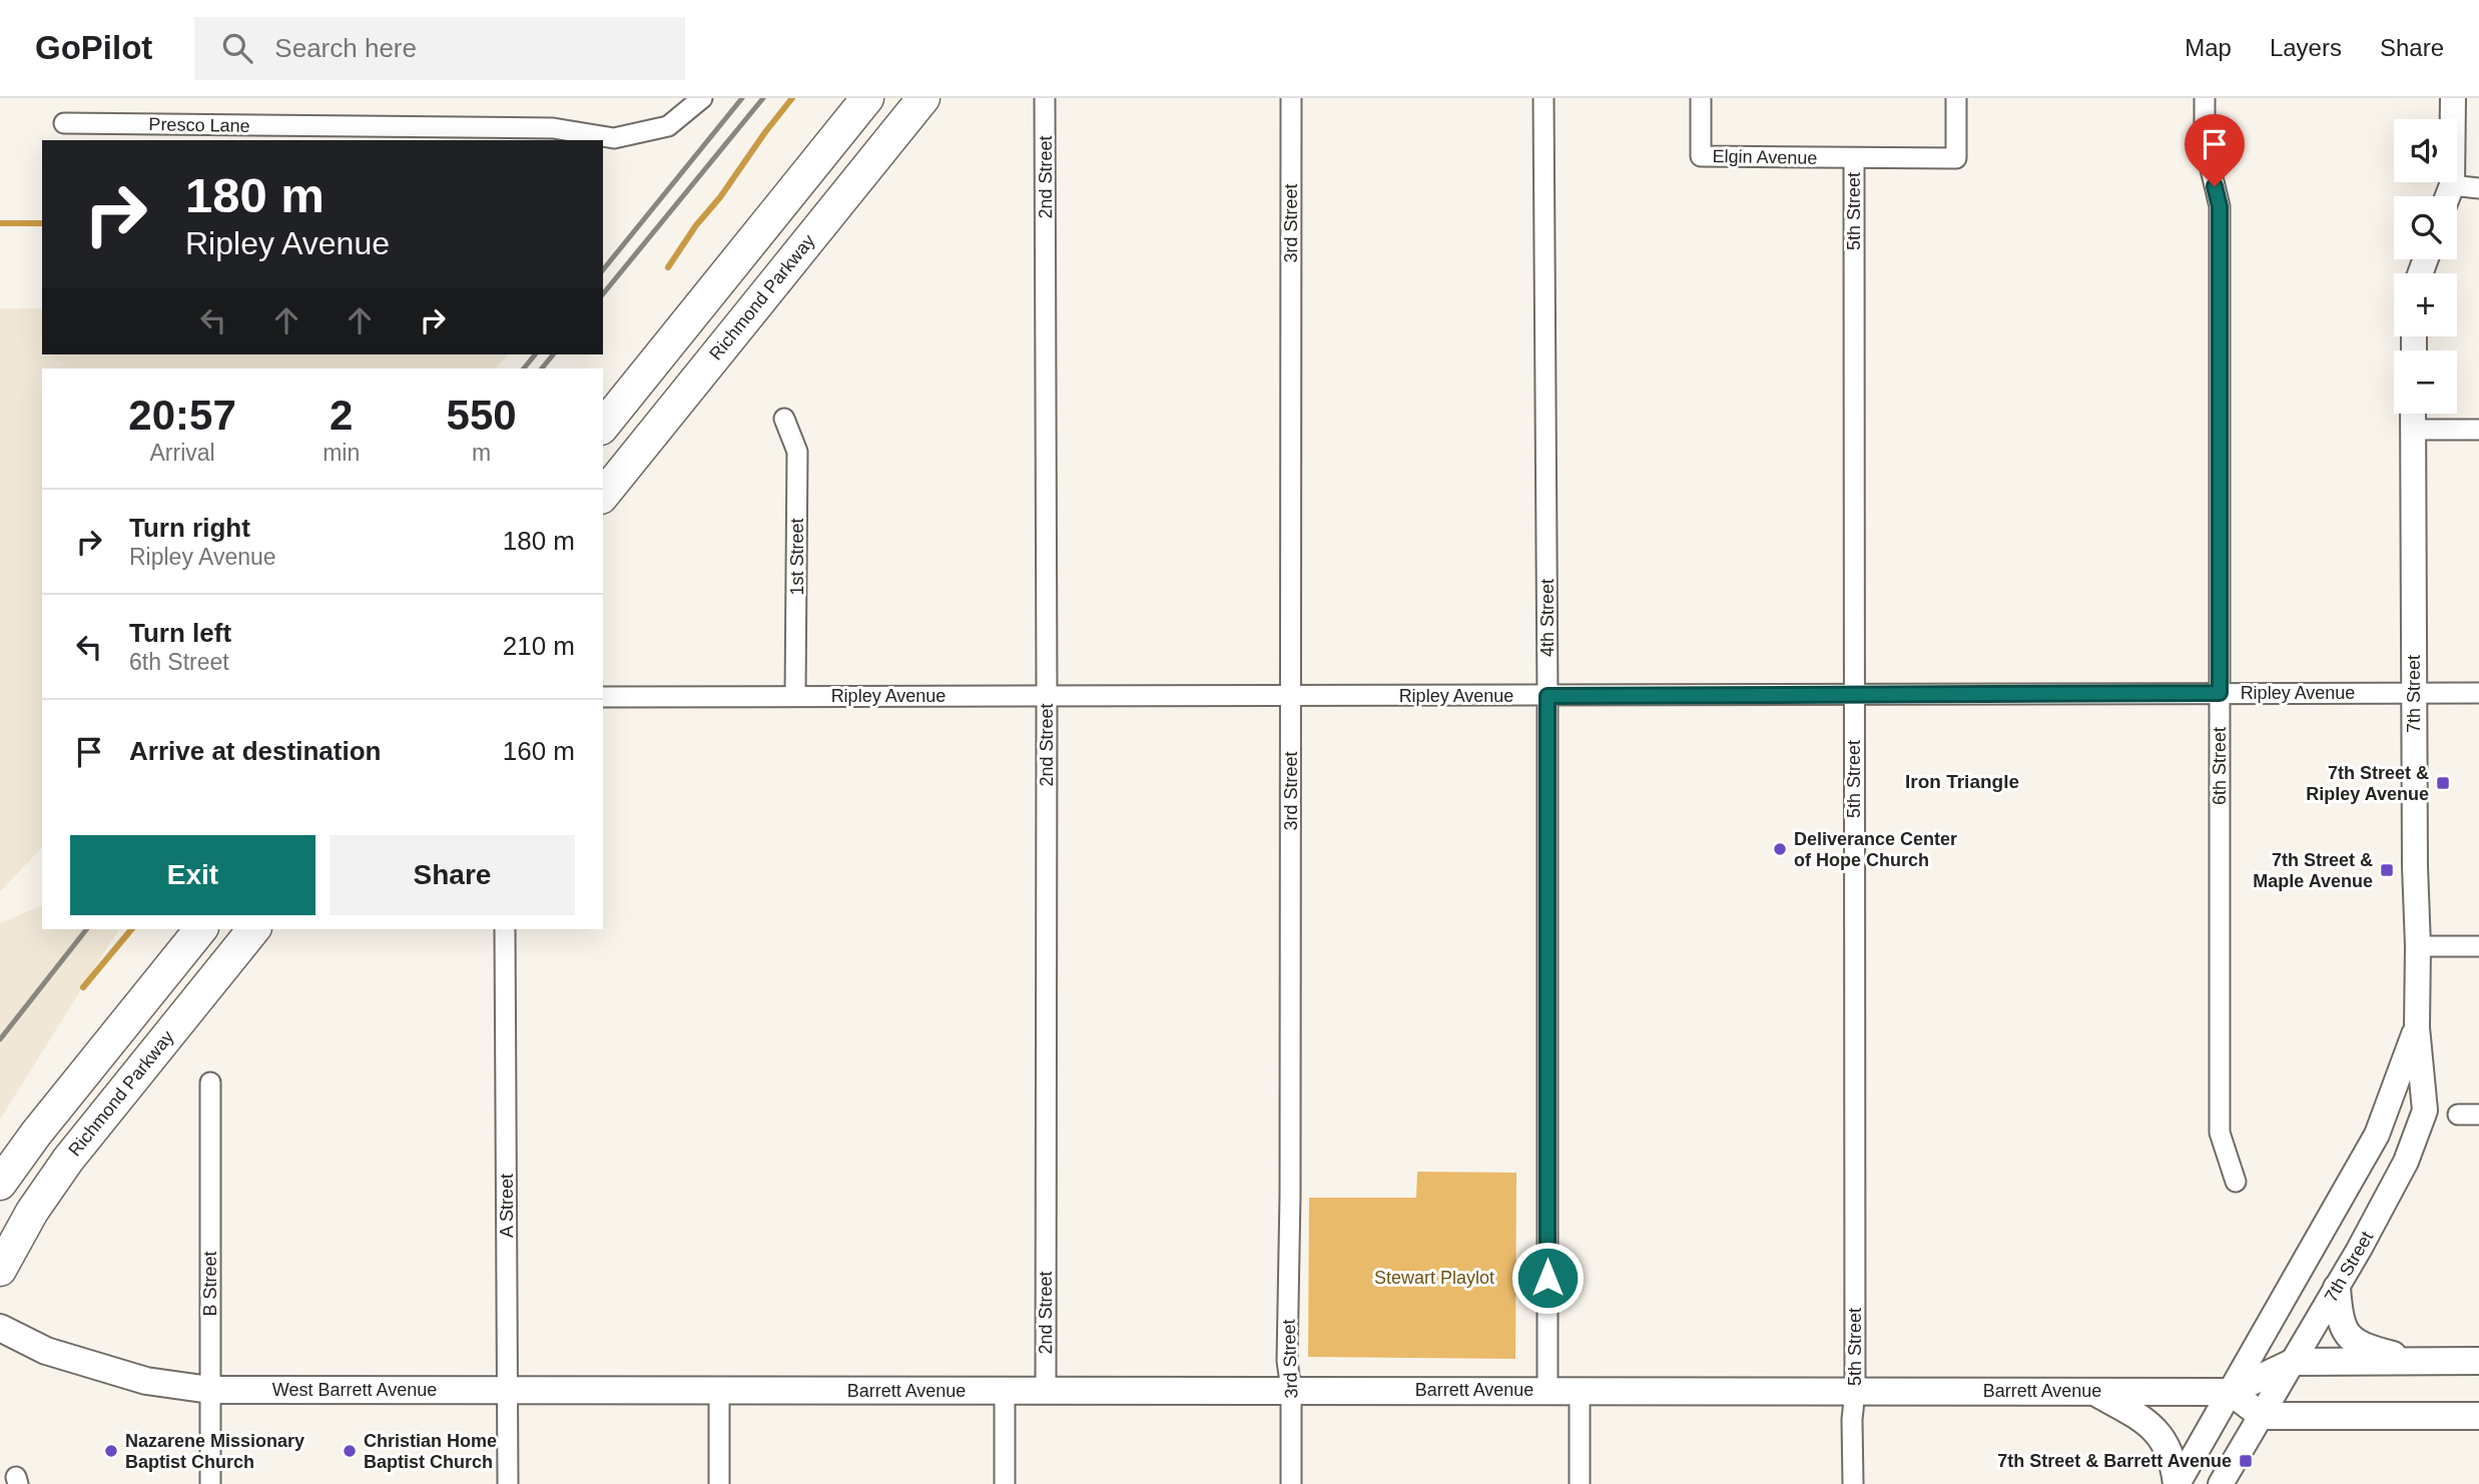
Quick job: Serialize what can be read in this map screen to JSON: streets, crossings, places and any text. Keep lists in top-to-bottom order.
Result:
{
  "streets": {
    "highway": ["Richmond Parkway"],
    "main road": ["West Barrett Avenue", "Barrett Avenue"],
    "street": [
      "Presco Lane",
      "Elgin Avenue",
      "2nd Street",
      "5th Street",
      "3rd Street",
      "1st Street",
      "4th Street",
      "Ripley Avenue",
      "7th Street",
      "6th Street",
      "A Street",
      "B Street"
    ]
  },
  "crossings": [
    ["Elgin Avenue", "5th Street"],
    ["2nd Street", "Ripley Avenue"],
    ["2nd Street", "Barrett Avenue"],
    ["5th Street", "Ripley Avenue"],
    ["5th Street", "Barrett Avenue"],
    ["3rd Street", "Ripley Avenue"],
    ["3rd Street", "Barrett Avenue"],
    ["1st Street", "Ripley Avenue"],
    ["4th Street", "Ripley Avenue"],
    ["4th Street", "Barrett Avenue"],
    ["Ripley Avenue", "7th Street"],
    ["Ripley Avenue", "6th Street"],
    ["7th Street", "Barrett Avenue"],
    ["A Street", "West Barrett Avenue"],
    ["B Street", "West Barrett Avenue"],
    ["West Barrett Avenue", "Barrett Avenue"]
  ],
  "districts": ["Iron Triangle"],
  "parks": ["Stewart Playlot"],
  "places": {
    "transit": ["7th Street & Ripley Avenue", "7th Street & Maple Avenue", "7th Street & Barrett Avenue"],
    "other": ["Deliverance Center of Hope Church", "Nazarene Missionary Baptist Church", "Christian Home Baptist Church"]
  },
  "page": {
    "header": "GoPilot",
    "search": "Search here",
    "nav": ["Map", "Layers", "Share"],
    "map_buttons": ["+", "−"],
    "turn": ["180 m", "Ripley Avenue"],
    "eta": [
      "20:57",
      "Arrival",
      "2",
      "min",
      "550",
      "m"
    ],
    "list": [
      {
        "name": "Turn right",
        "note": "Ripley Avenue",
        "value": "180 m"
      },
      {
        "name": "Turn left",
        "note": "6th Street",
        "value": "210 m"
      },
      {
        "name": "Arrive at destination",
        "value": "160 m"
      }
    ],
    "buttons": ["Exit", "Share"]
  }
}
